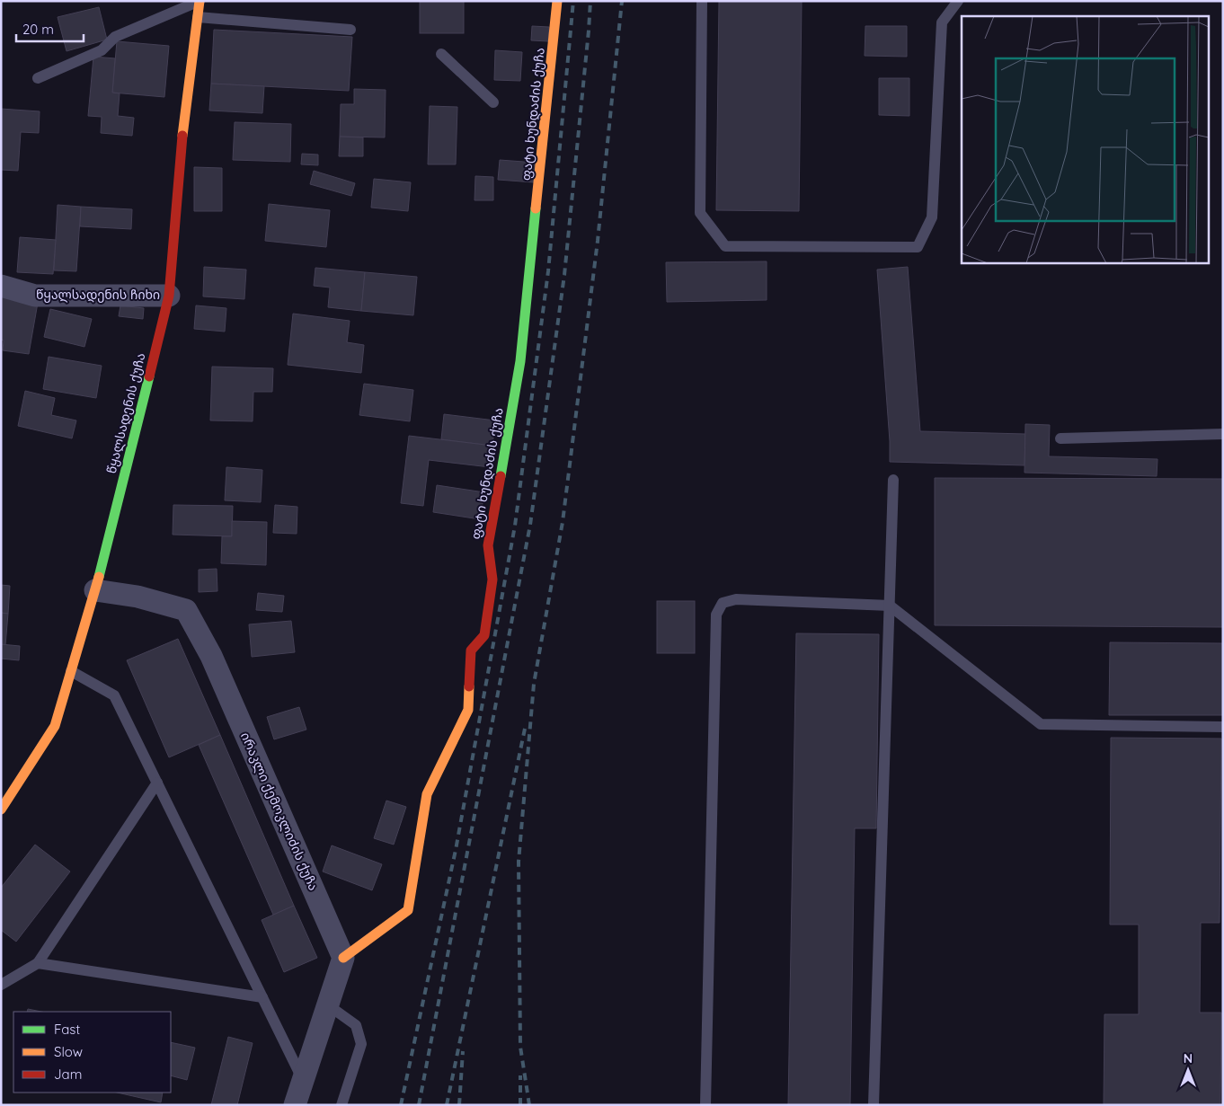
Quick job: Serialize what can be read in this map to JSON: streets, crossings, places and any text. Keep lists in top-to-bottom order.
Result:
{
  "streets": {
    "street": [
      "ფატი ხუნდაძის ქუჩა",
      "წყალსადენის ჩიხი",
      "წყალსადენის ქუჩა",
      "ირაკლი ქემოკლიძის ქუჩა"
    ]
  },
  "crossings": [
    ["ფატი ხუნდაძის ქუჩა", "ირაკლი ქემოკლიძის ქუჩა"],
    ["წყალსადენის ჩიხი", "წყალსადენის ქუჩა"],
    ["წყალსადენის ქუჩა", "ირაკლი ქემოკლიძის ქუჩა"]
  ],
  "legend": ["Fast", "Slow", "Jam"],
  "scale_bar": "20 m",
  "north": "top"
}
